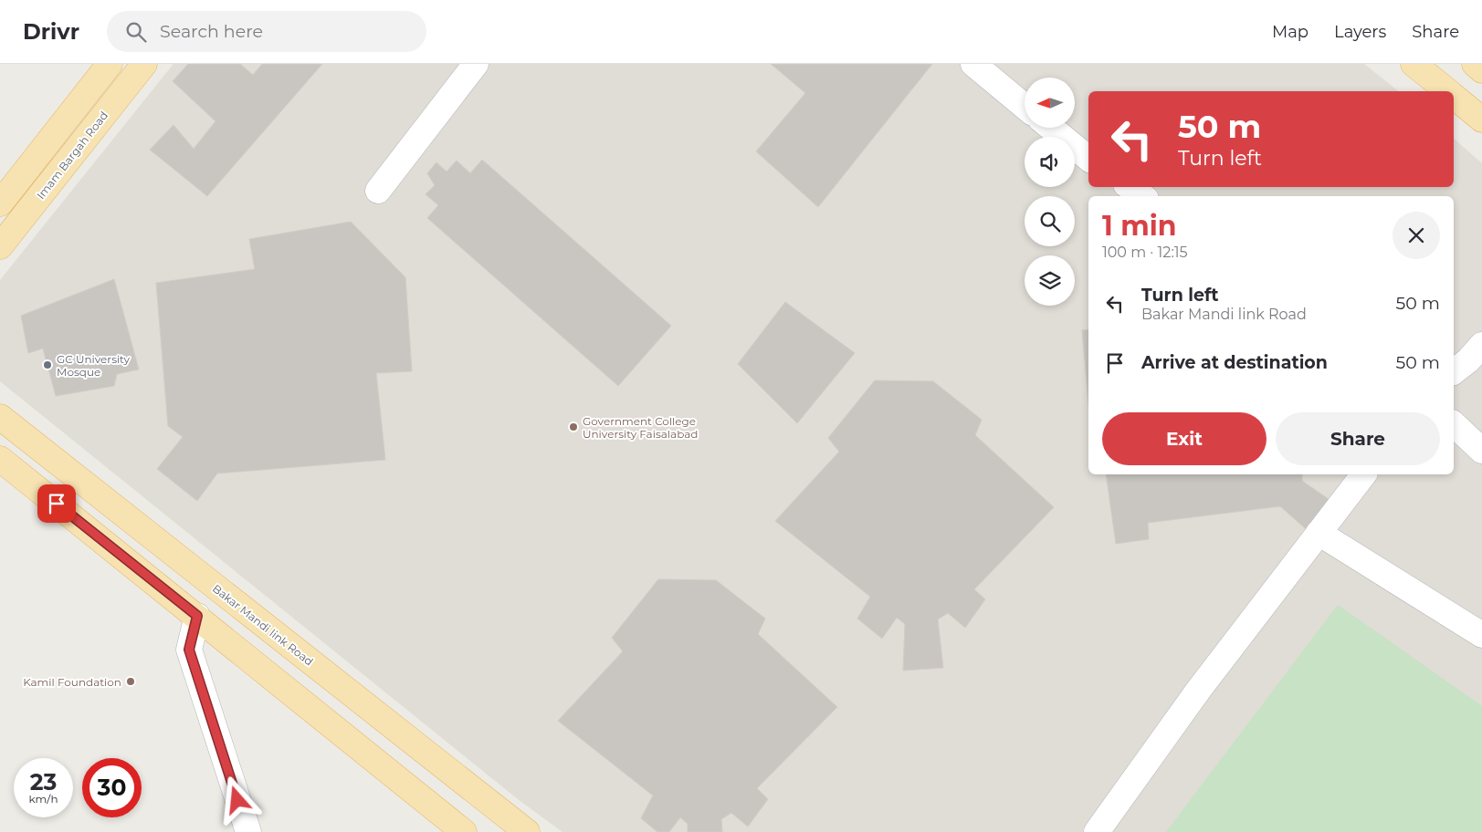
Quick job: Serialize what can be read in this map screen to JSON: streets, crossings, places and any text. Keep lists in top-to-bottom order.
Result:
{
  "streets": {
    "main road": ["Imam Bargah Road", "Bakar Mandi link Road"]
  },
  "places": ["GC University Mosque", "Government College University Faisalabad", "Kamil Foundation"],
  "north": "left",
  "page": {
    "header": "Drivr",
    "search": "Search here",
    "nav": ["Map", "Layers", "Share"],
    "turn": ["50 m", "Turn left"],
    "heading": ["1 min", "100 m · 12:15"],
    "list": [
      {
        "name": "Turn left",
        "note": "Bakar Mandi link Road",
        "value": "50 m"
      },
      {
        "name": "Arrive at destination",
        "value": "50 m"
      }
    ],
    "buttons": ["Exit", "Share"],
    "speed": "23 km/h",
    "limit": "30"
  }
}
